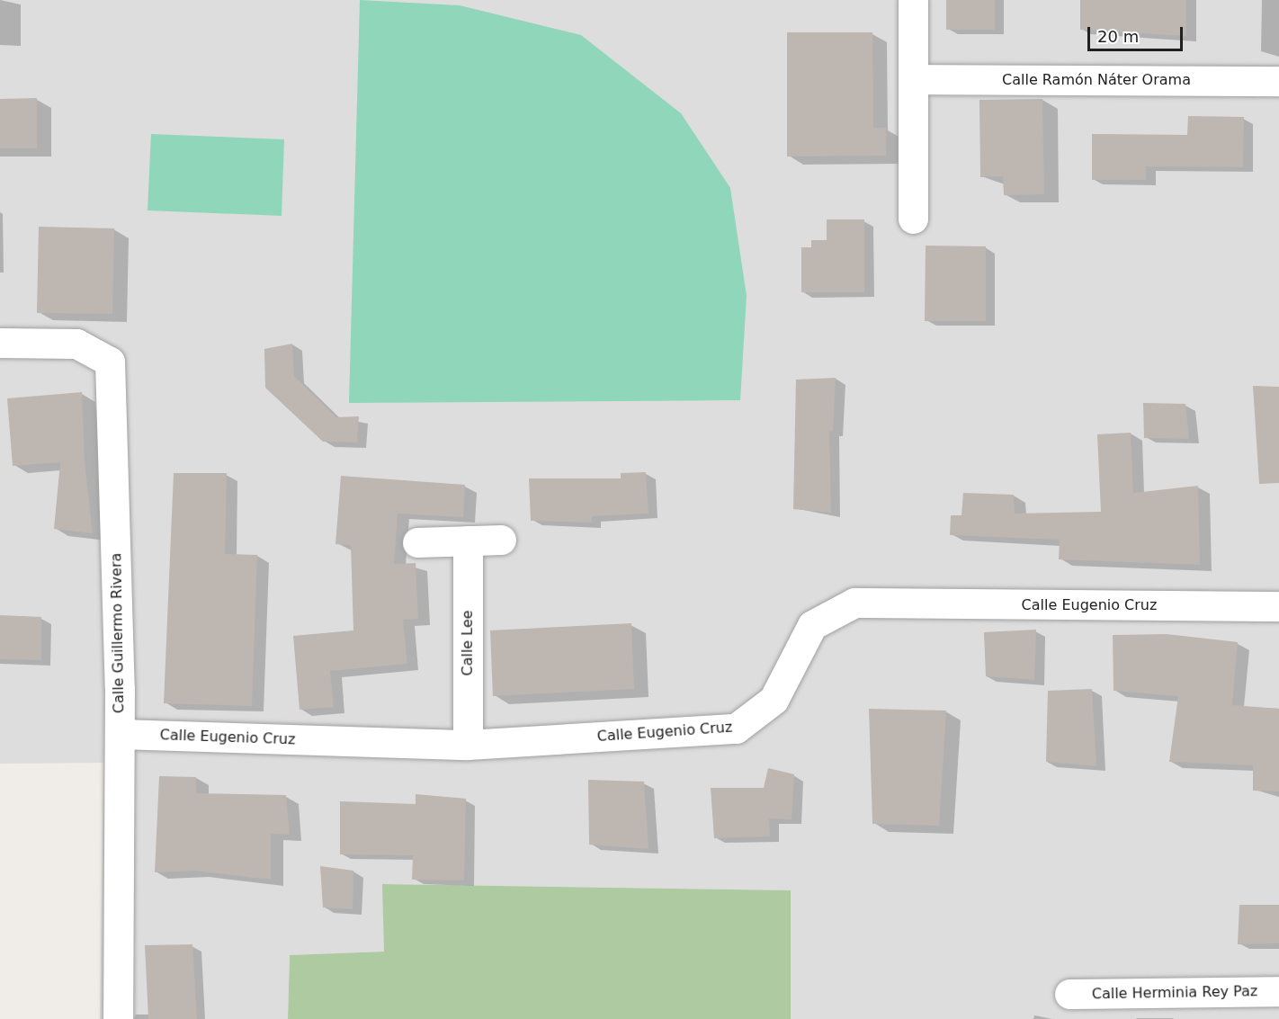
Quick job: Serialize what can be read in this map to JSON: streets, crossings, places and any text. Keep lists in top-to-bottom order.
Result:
{
  "streets": {
    "street": [
      "Calle Ramón Náter Orama",
      "Calle Eugenio Cruz",
      "Calle Guillermo Rivera",
      "Calle Lee",
      "Calle Herminia Rey Paz"
    ]
  },
  "crossings": [
    ["Calle Eugenio Cruz", "Calle Guillermo Rivera"],
    ["Calle Eugenio Cruz", "Calle Lee"]
  ],
  "scale_bar": "20 m"
}
